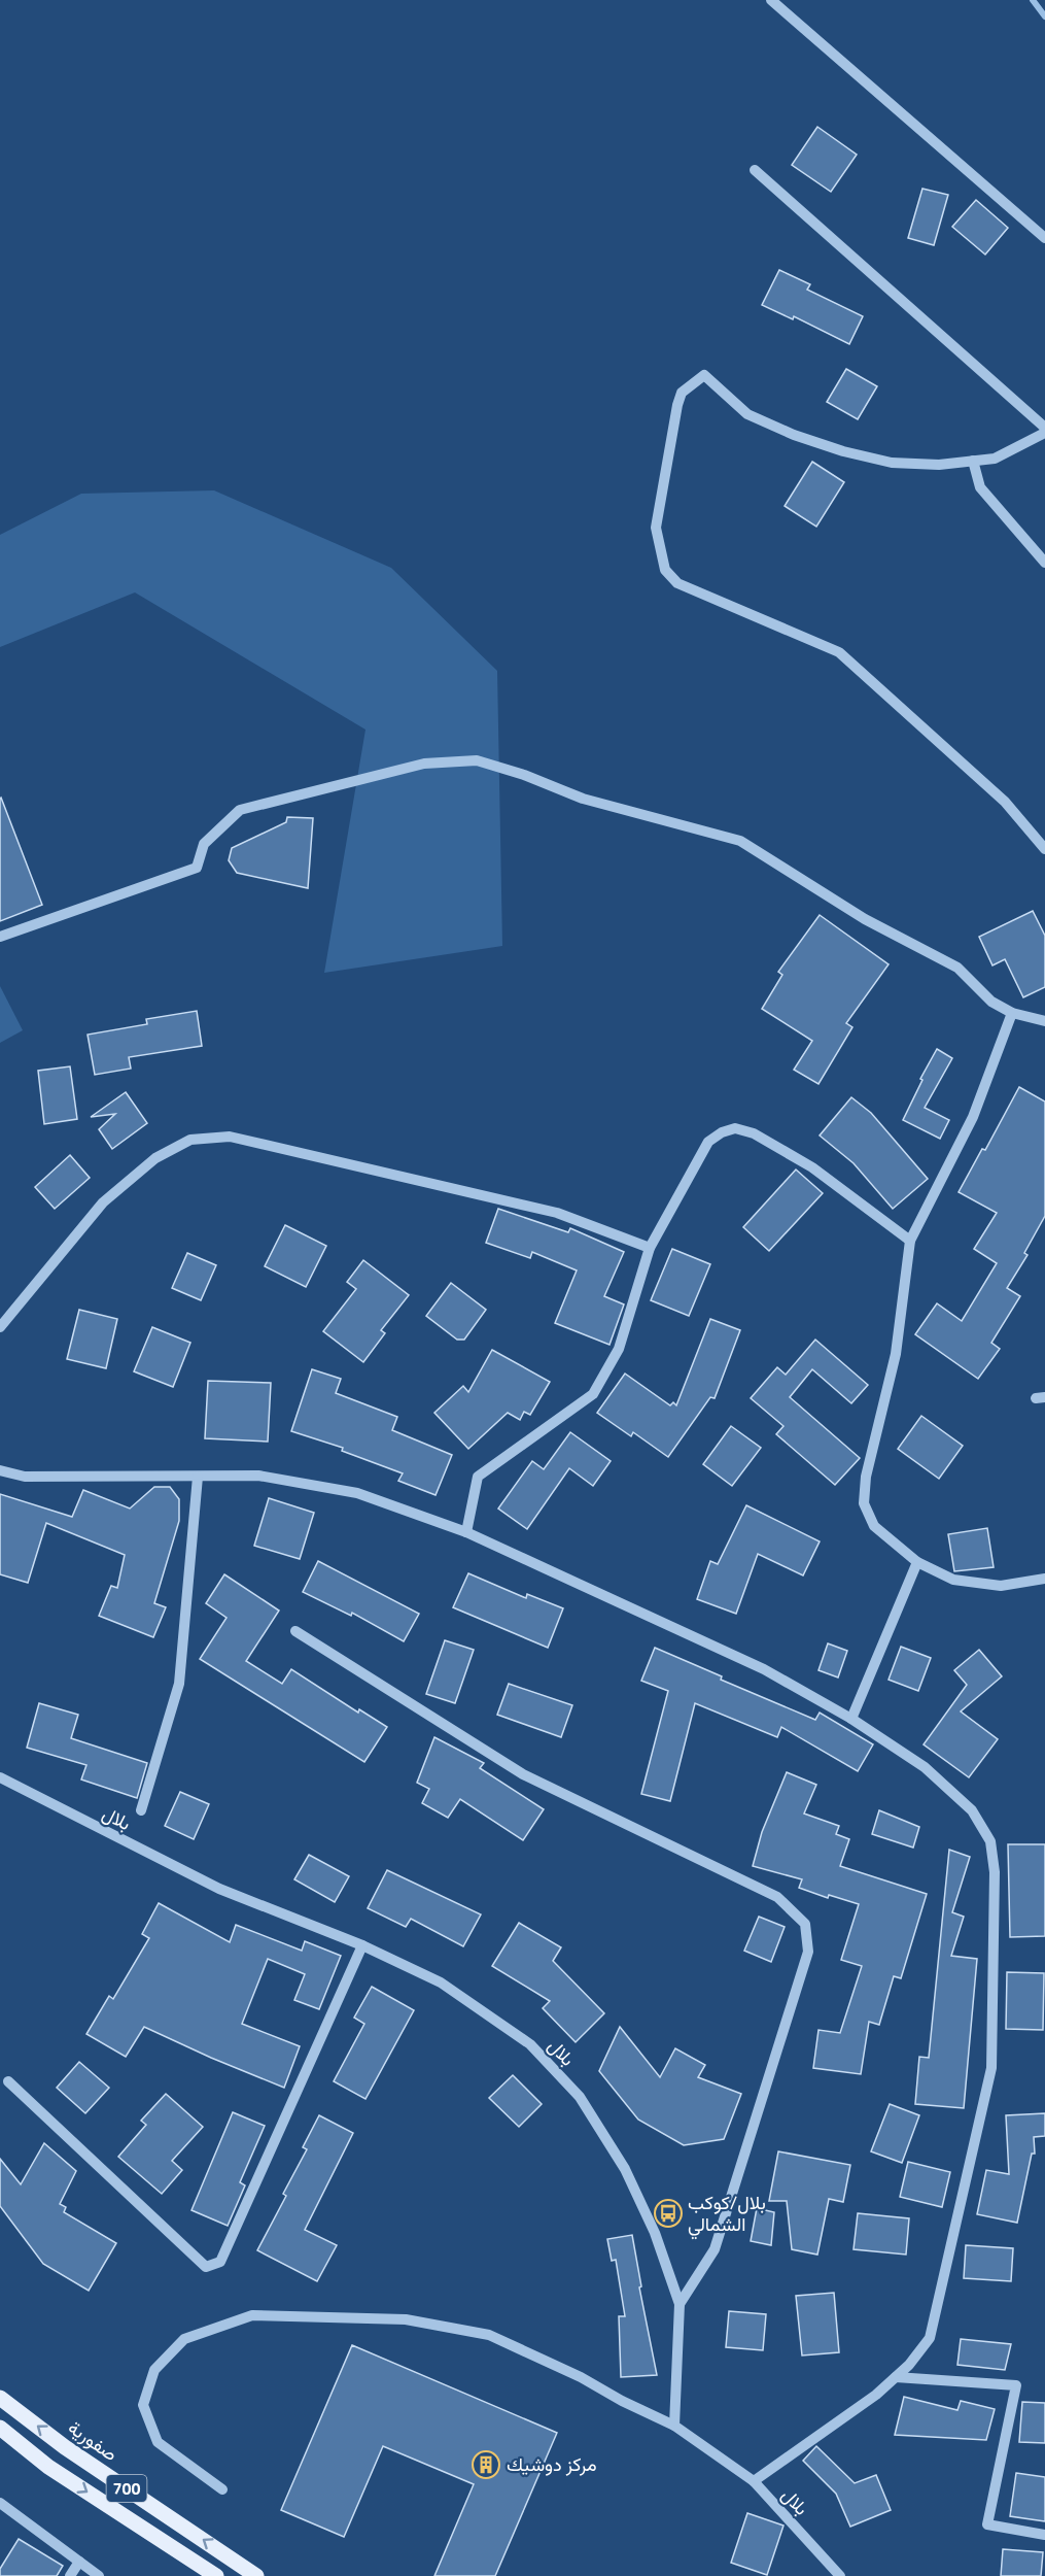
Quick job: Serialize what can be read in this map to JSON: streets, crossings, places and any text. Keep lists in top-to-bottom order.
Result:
{
  "streets": {
    "main road": ["صفورية", "700"],
    "street": ["بلال"]
  },
  "places": {
    "bus stop": ["بلال/كوكب الشمالي"],
    "building": ["مركز دوشيك"]
  }
}
